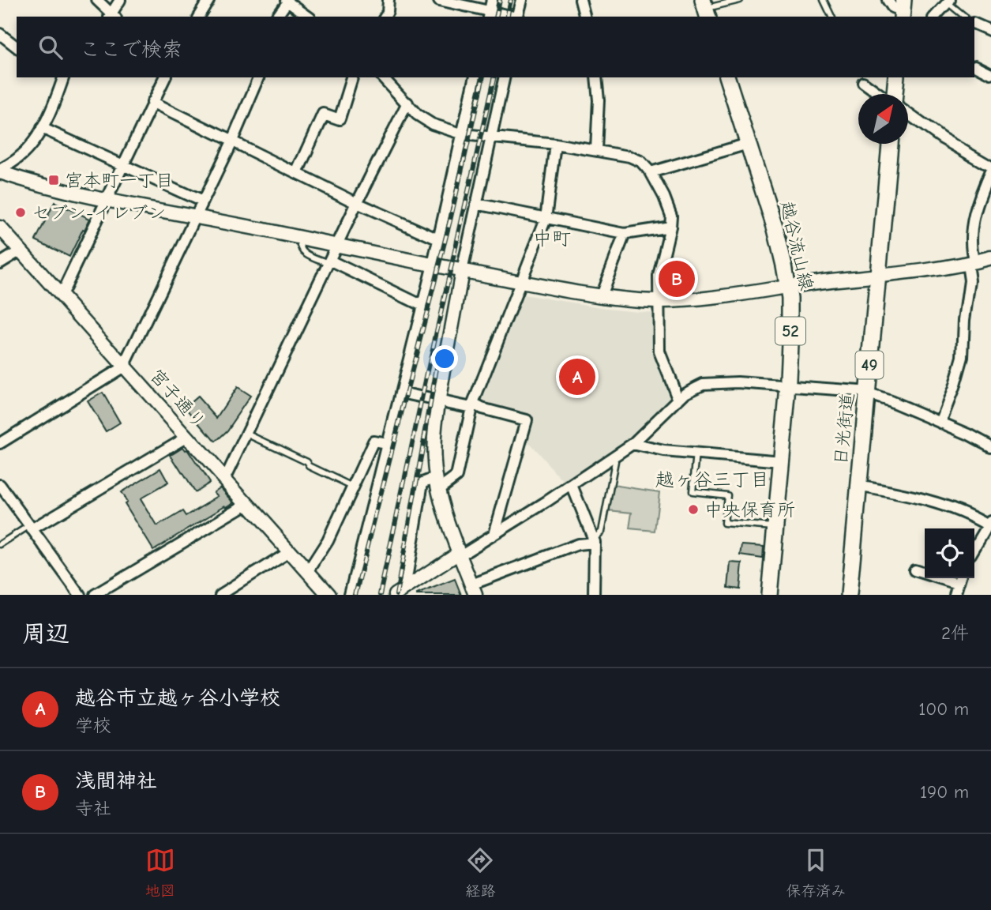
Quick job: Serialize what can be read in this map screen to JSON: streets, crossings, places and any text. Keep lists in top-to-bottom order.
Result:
{
  "streets": {
    "main road": [
      "越谷流山線",
      "52",
      "49",
      "日光街道"
    ],
    "street": ["宮子通り"]
  },
  "districts": ["中町", "越ヶ谷三丁目"],
  "places": {
    "transit": ["宮本町一丁目"],
    "other": ["セブン-イレブン", "中央保育所"]
  },
  "north": "top right",
  "page": {
    "search": "ここで検索",
    "pins": ["B", "A"],
    "heading": ["周辺", "2件"],
    "list": [
      {
        "mark": "A",
        "name": "越谷市立越ヶ谷小学校",
        "note": "学校",
        "value": "100 m"
      },
      {
        "mark": "B",
        "name": "浅間神社",
        "note": "寺社",
        "value": "190 m"
      }
    ],
    "nav": ["地図", "経路", "保存済み"]
  }
}
